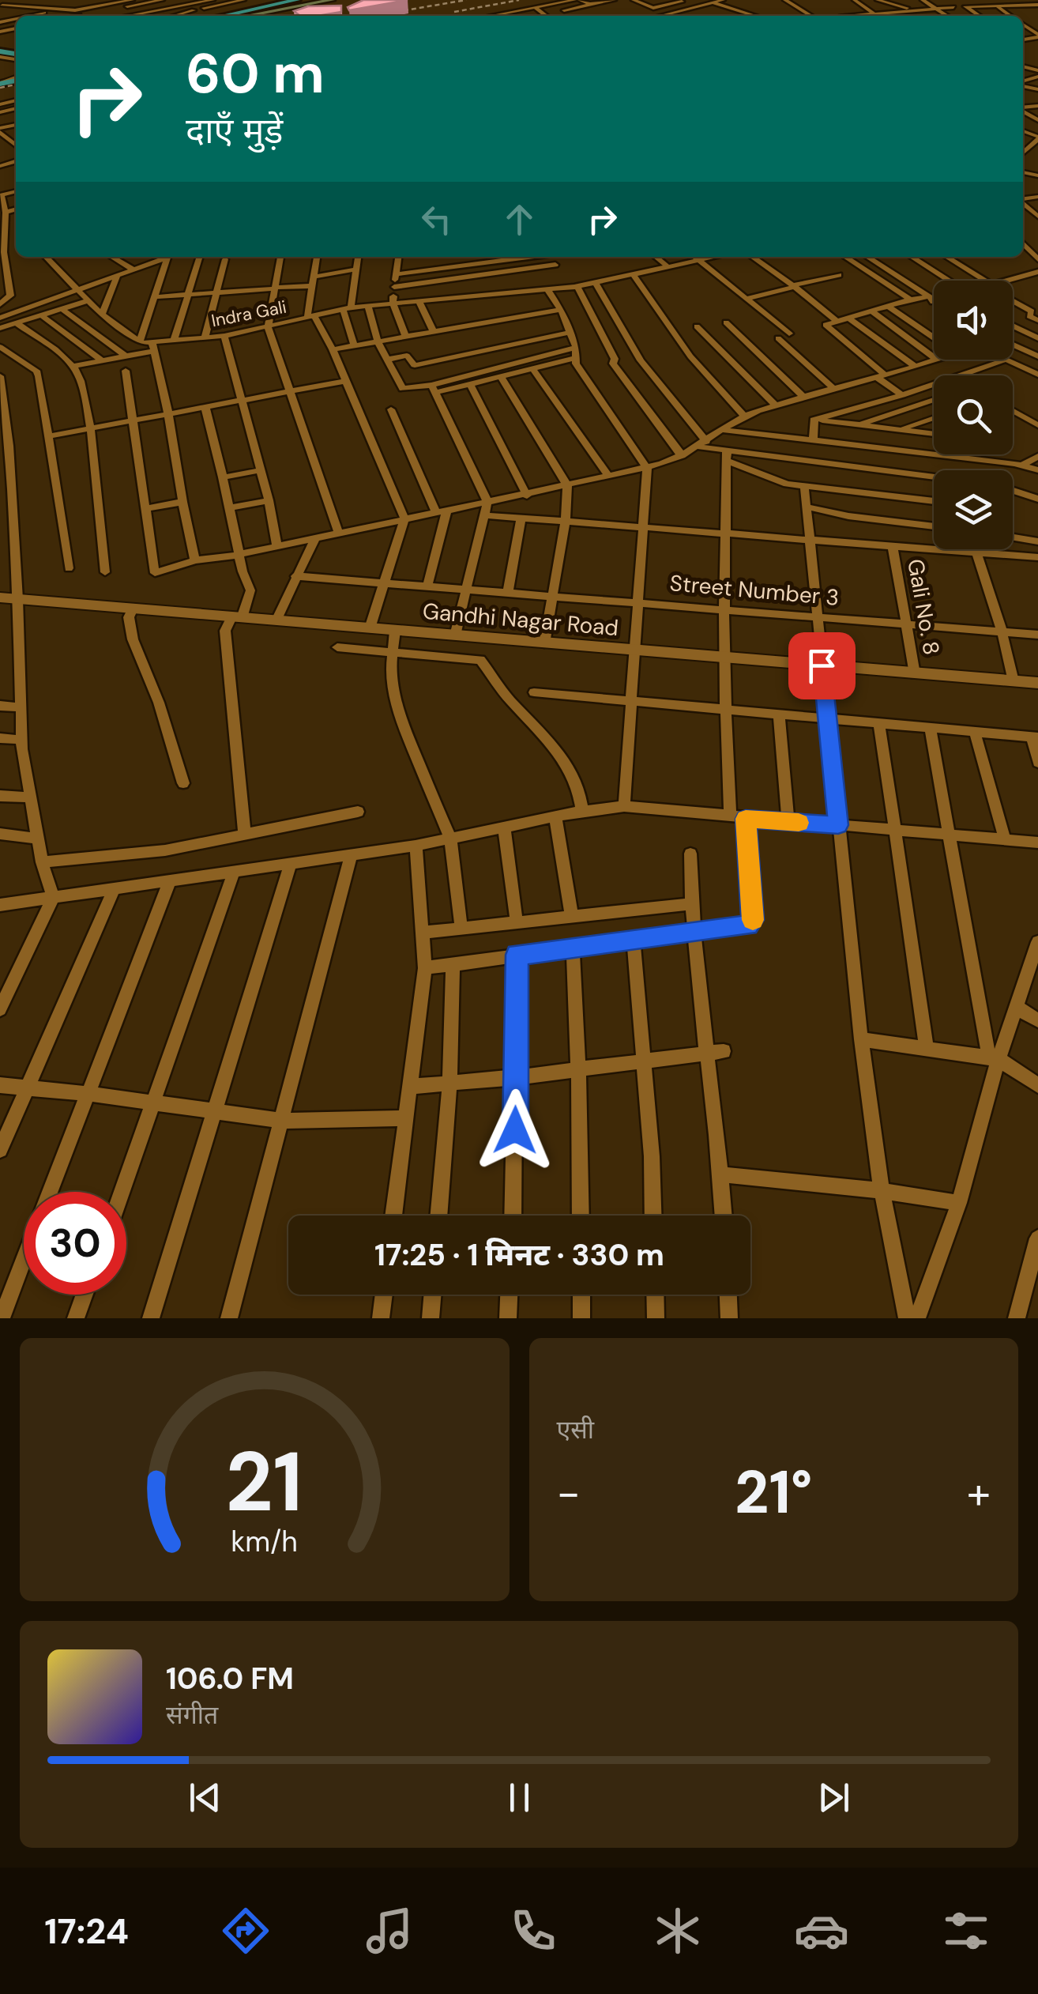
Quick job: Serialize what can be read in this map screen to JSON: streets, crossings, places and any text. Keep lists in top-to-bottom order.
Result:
{
  "streets": {
    "street": [
      "Indra Gali",
      "Street Number 3",
      "Gali No. 8",
      "Gandhi Nagar Road"
    ]
  },
  "crossings": [
    ["Street Number 3", "Gali No. 8"],
    ["Gali No. 8", "Gandhi Nagar Road"]
  ],
  "page": {
    "turn": ["60 m", "दाएँ मुड़ें"],
    "limit": "30",
    "trip": "17:25 · 1 मिनट · 330 m",
    "tile": "एसी",
    "heat": ["−", "21°", "+"],
    "song": ["106.0 FM", "संगीत"],
    "tabs": "17:24",
    "gauge": ["21", "km/h"]
  }
}
